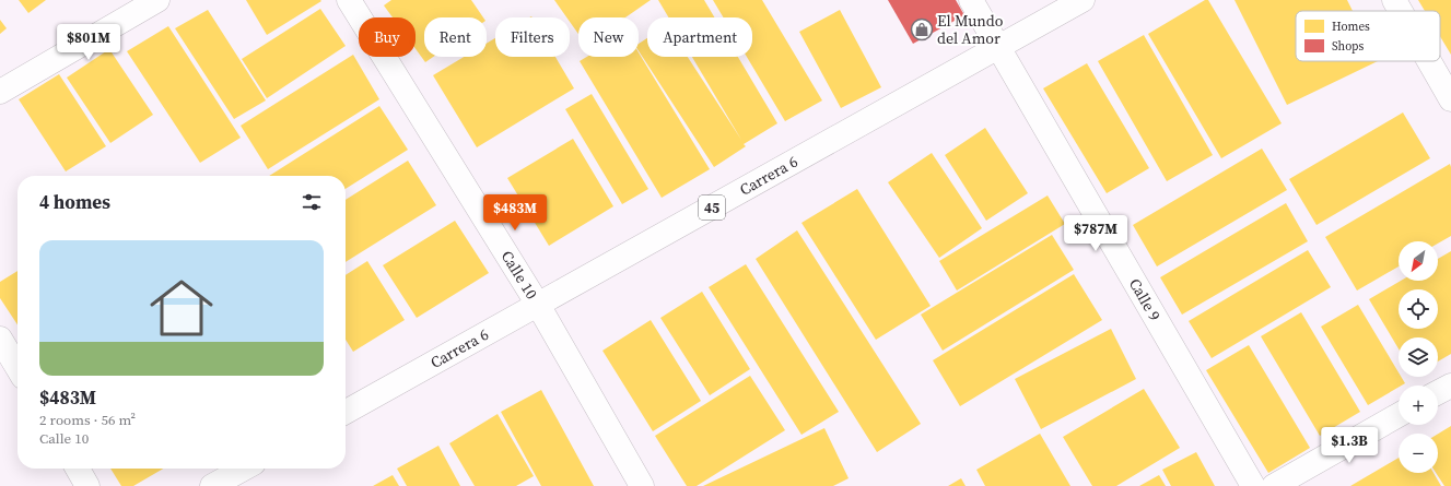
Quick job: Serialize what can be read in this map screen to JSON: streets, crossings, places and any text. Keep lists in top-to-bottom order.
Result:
{
  "streets": {
    "street": [
      "Carrera 6",
      "45",
      "Calle 10",
      "Calle 9"
    ]
  },
  "crossings": [
    ["Carrera 6", "Calle 10"],
    ["Carrera 6", "Calle 9"]
  ],
  "places": {
    "shop": ["El Mundo del Amor"]
  },
  "legend": ["Homes", "Shops"],
  "north": "bottom left",
  "page": {
    "chip": [
      "Buy",
      "Rent",
      "Filters",
      "New",
      "Apartment"
    ],
    "price": [
      "$801M",
      "$483M",
      "$787M",
      "$1.3B"
    ],
    "heading": "4 homes",
    "list": [
      {
        "name": "$483M",
        "note": "2 rooms · 56 m² · Calle 10"
      }
    ],
    "map_buttons": ["+", "−"]
  }
}
